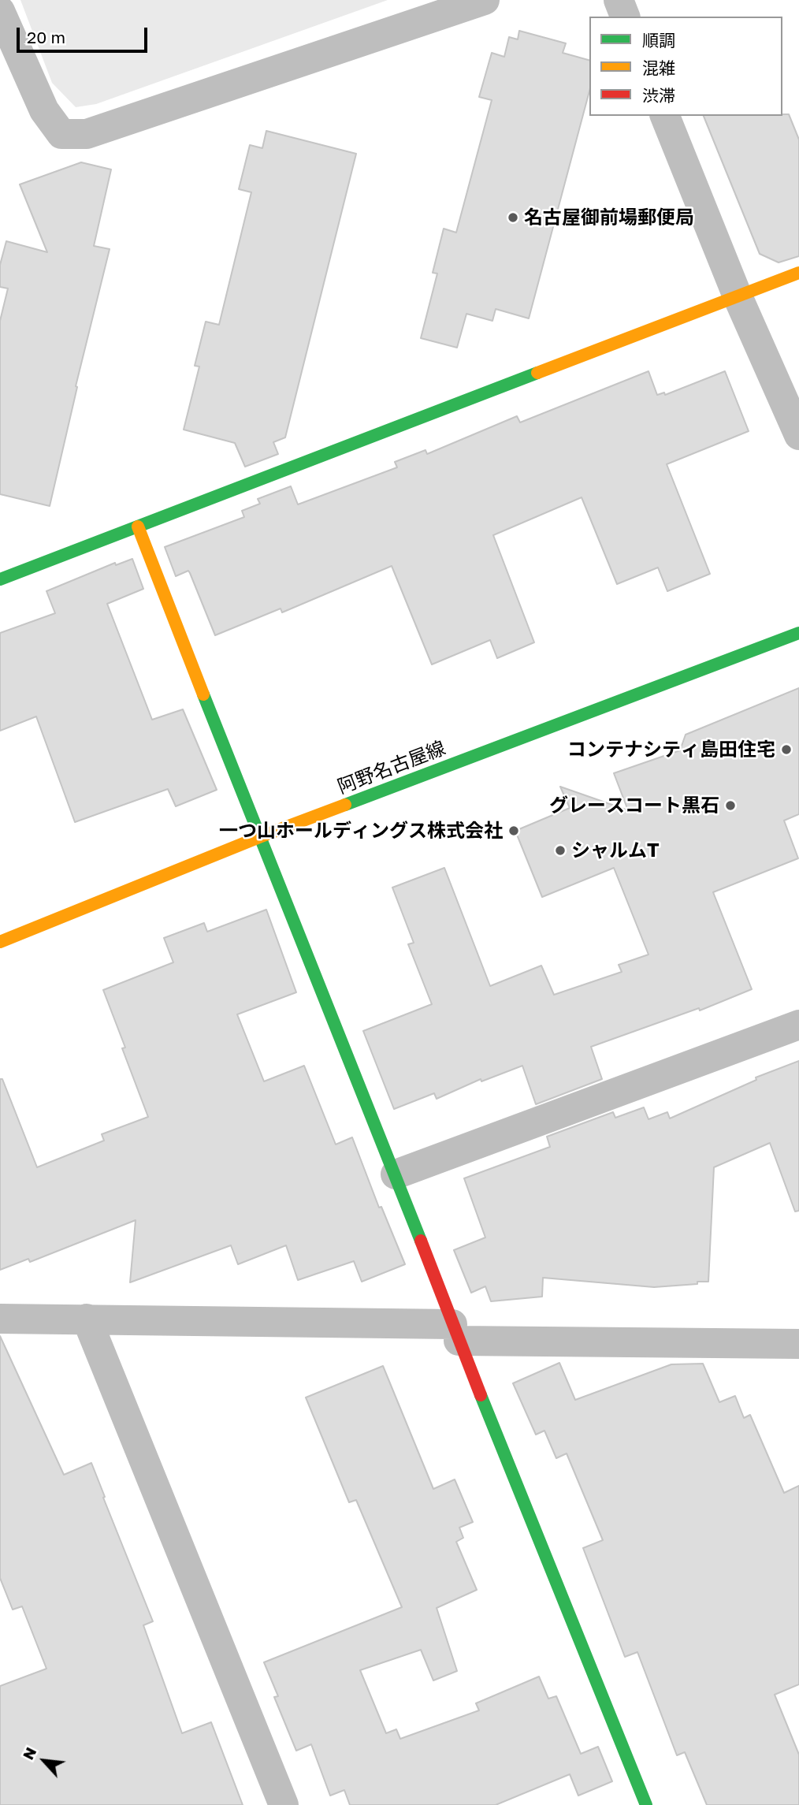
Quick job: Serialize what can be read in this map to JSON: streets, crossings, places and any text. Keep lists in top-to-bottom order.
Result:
{
  "streets": {
    "street": ["阿野名古屋線"]
  },
  "places": [
    "名古屋御前場郵便局",
    "コンテナシティ島田住宅",
    "グレースコート黒石",
    "一つ山ホールディングス株式会社",
    "シャルムT"
  ],
  "legend": ["順調", "混雑", "渋滞"],
  "scale_bar": "20 m",
  "north": "top left"
}
